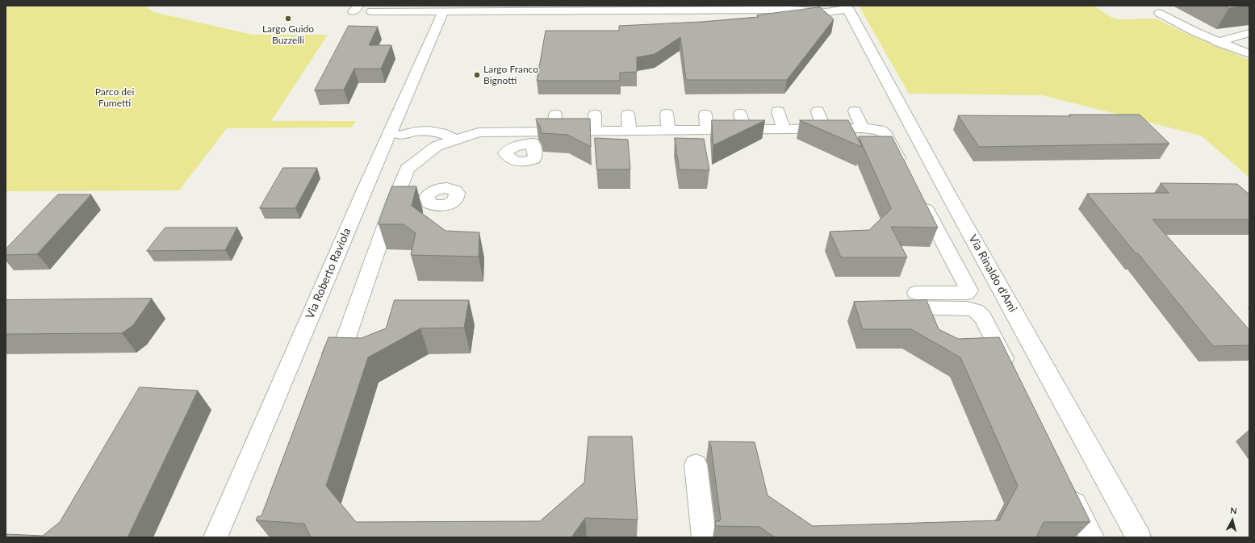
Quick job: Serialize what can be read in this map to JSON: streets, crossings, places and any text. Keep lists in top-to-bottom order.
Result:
{
  "streets": {
    "street": ["Via Roberto Raviola", "Via Rinaldo d'Ami"]
  },
  "parks": ["Parco dei Fumetti"],
  "places": ["Largo Guido Buzzelli", "Largo Franco Bignotti"],
  "north": "top"
}
